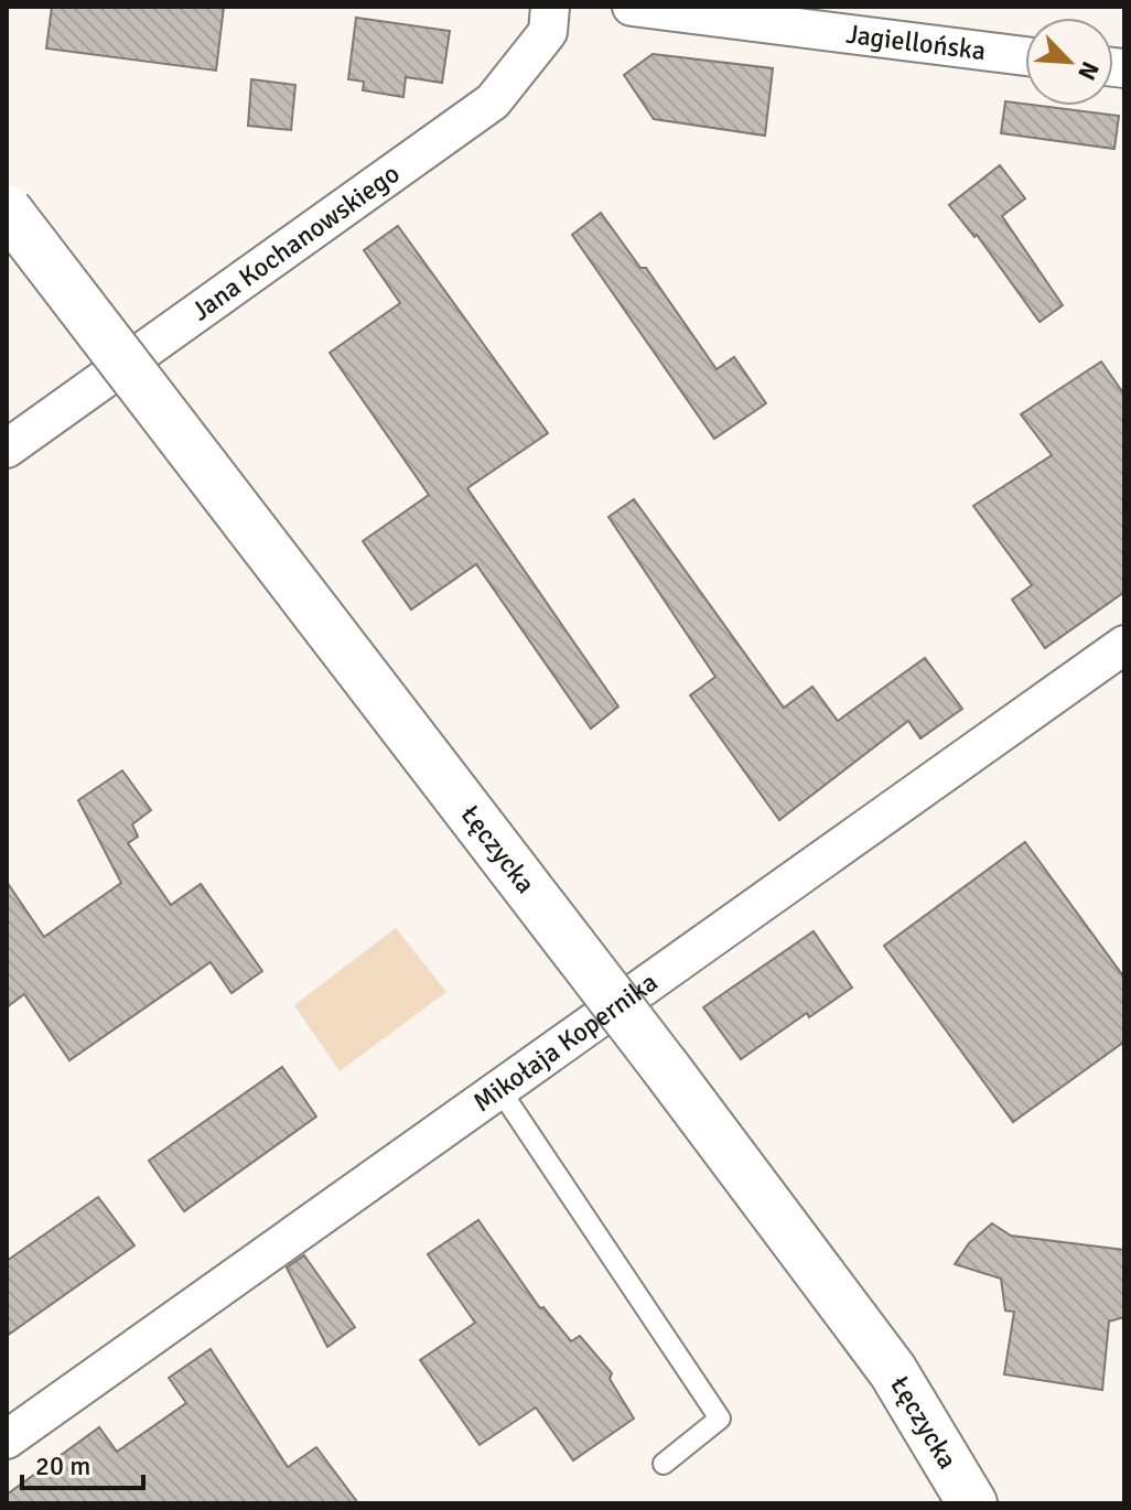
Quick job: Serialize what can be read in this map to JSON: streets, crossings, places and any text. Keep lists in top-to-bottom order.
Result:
{
  "streets": {
    "street": [
      "Jagiellońska",
      "Jana Kochanowskiego",
      "Łęczycka",
      "Mikołaja Kopernika"
    ]
  },
  "scale_bar": "20 m",
  "north": "bottom right"
}
